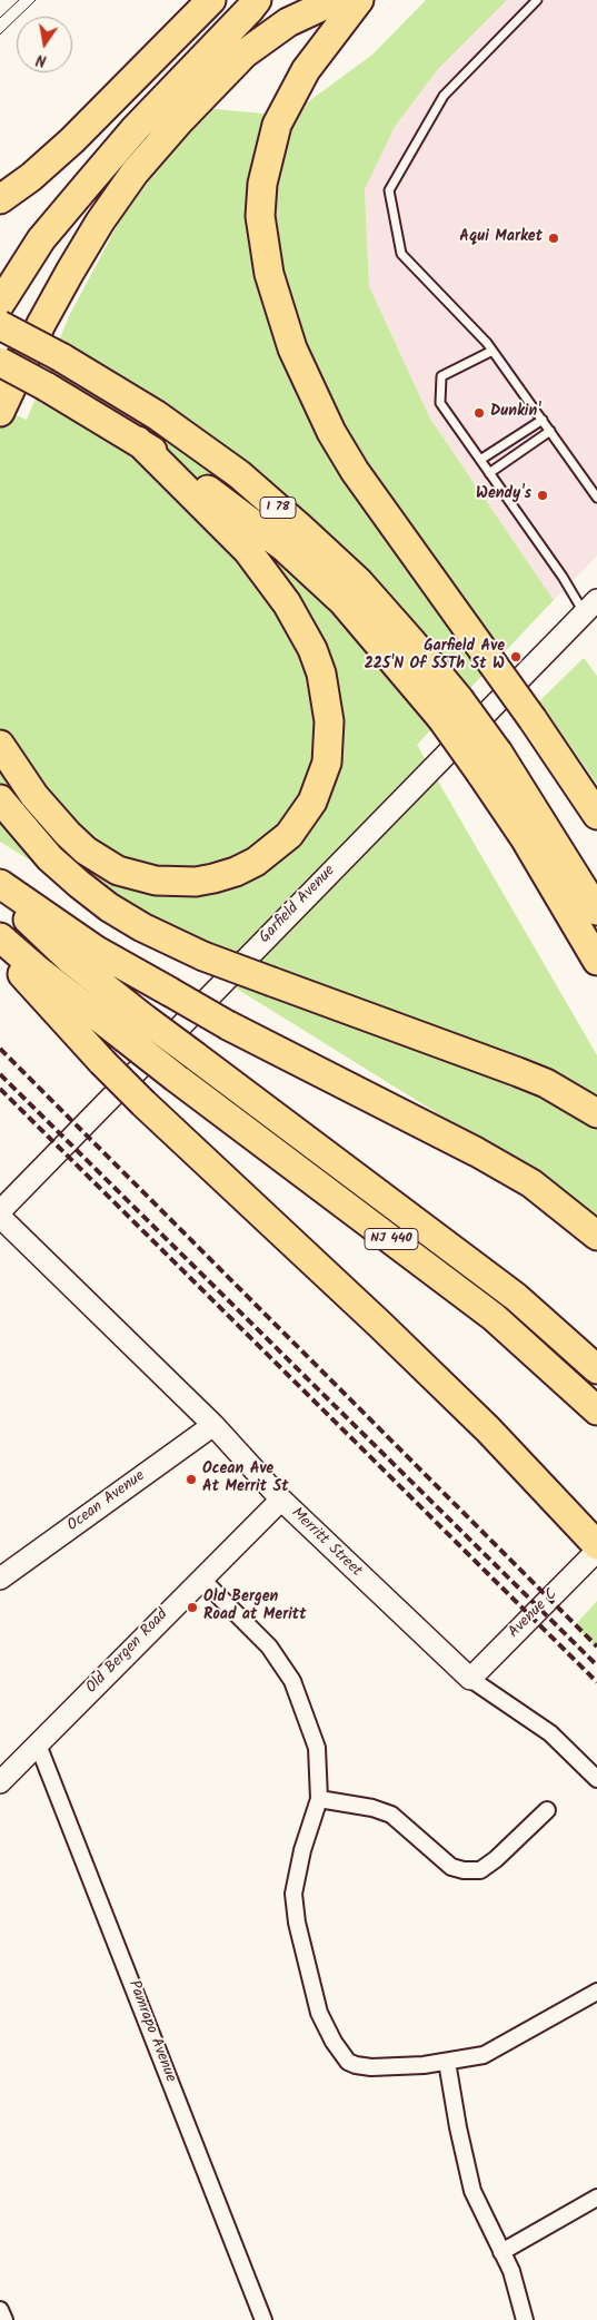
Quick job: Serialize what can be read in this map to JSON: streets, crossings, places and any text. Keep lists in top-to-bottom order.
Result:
{
  "streets": {
    "highway": ["I 78", "NJ 440"],
    "main road": [
      "Garfield Avenue",
      "Ocean Avenue",
      "Merritt Street",
      "Avenue C",
      "Old Bergen Road"
    ],
    "street": ["Pamrapo Avenue"]
  },
  "crossings": [
    ["Ocean Avenue", "Merritt Street"],
    ["Merritt Street", "Avenue C"],
    ["Merritt Street", "Old Bergen Road"],
    ["Old Bergen Road", "Pamrapo Avenue"]
  ],
  "places": [
    "Aqui Market",
    "Dunkin'",
    "Wendy's",
    "Garfield Ave 225'N Of 55Th St W",
    "Ocean Ave At Merrit St",
    "Old Bergen Road at Meritt"
  ],
  "north": "bottom"
}
